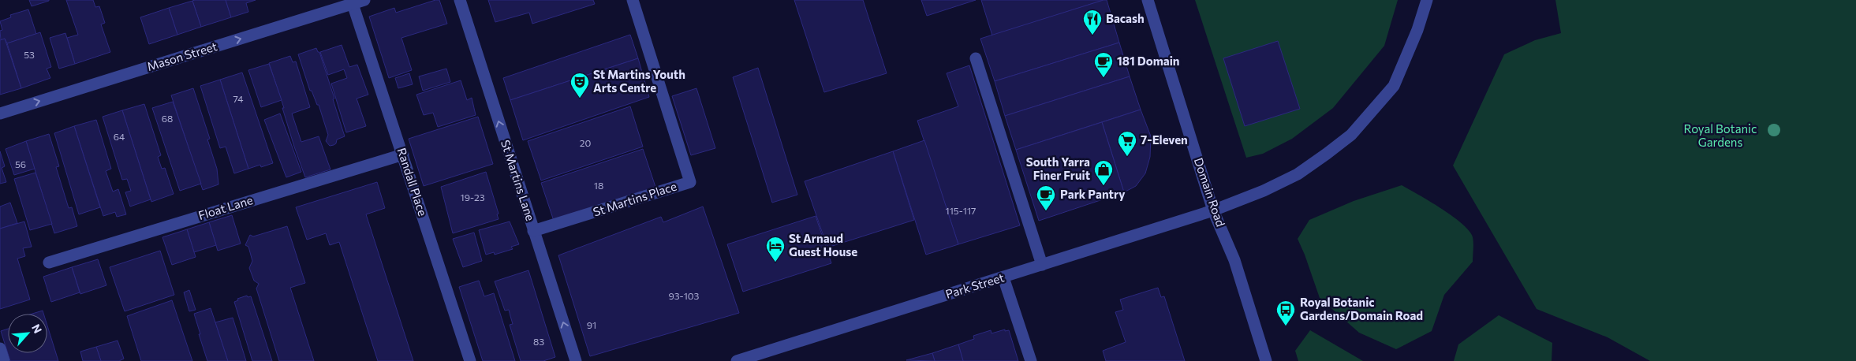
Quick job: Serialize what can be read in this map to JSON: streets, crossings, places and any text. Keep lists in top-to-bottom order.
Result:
{
  "streets": {
    "street": [
      "Mason Street",
      "St Martins Lane",
      "Randall Place",
      "Domain Road",
      "St Martins Place",
      "Float Lane",
      "Park Street"
    ]
  },
  "crossings": [
    ["Mason Street", "Randall Place"],
    ["St Martins Lane", "St Martins Place"],
    ["Randall Place", "Float Lane"],
    ["Domain Road", "Park Street"]
  ],
  "one_way": ["Mason Street", "St Martins Lane"],
  "parks": ["Royal Botanic Gardens"],
  "places": {
    "restaurant": ["Bacash"],
    "cafe": ["181 Domain", "Park Pantry"],
    "theatre": ["St Martins Youth Arts Centre"],
    "supermarket": ["7-Eleven"],
    "shop": ["South Yarra Finer Fruit"],
    "hotel": ["St Arnaud Guest House"],
    "bus stop": ["Royal Botanic Gardens/Domain Road"]
  },
  "house_numbers": [
    "53",
    "74",
    "68",
    "64",
    "20",
    "56",
    "18",
    "19-23",
    "115-117",
    "93-103",
    "91",
    "83"
  ],
  "north": "top right"
}
